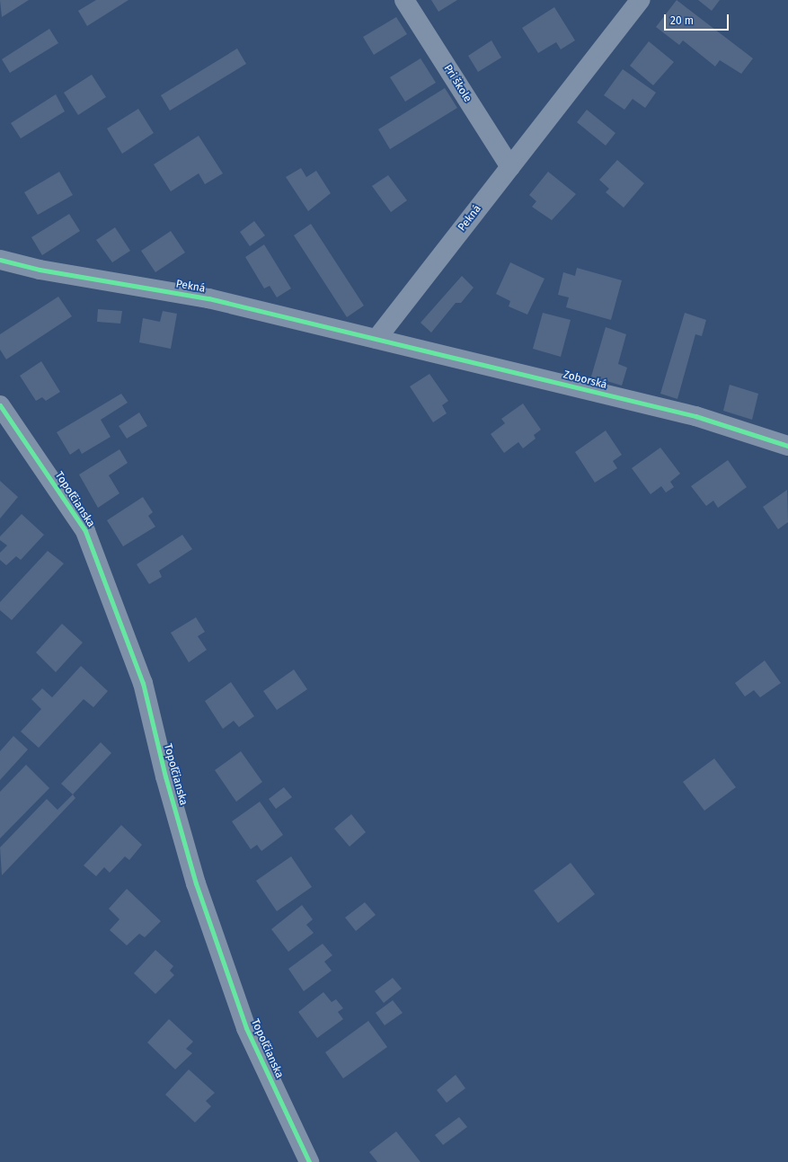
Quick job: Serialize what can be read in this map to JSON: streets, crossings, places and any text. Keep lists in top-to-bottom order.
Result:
{
  "streets": {
    "street": [
      "Pri škole",
      "Pekná",
      "Zoborská",
      "Topoľčianska"
    ]
  },
  "crossings": [
    ["Pri škole", "Pekná"],
    ["Pekná", "Zoborská"]
  ],
  "scale_bar": "20 m"
}
